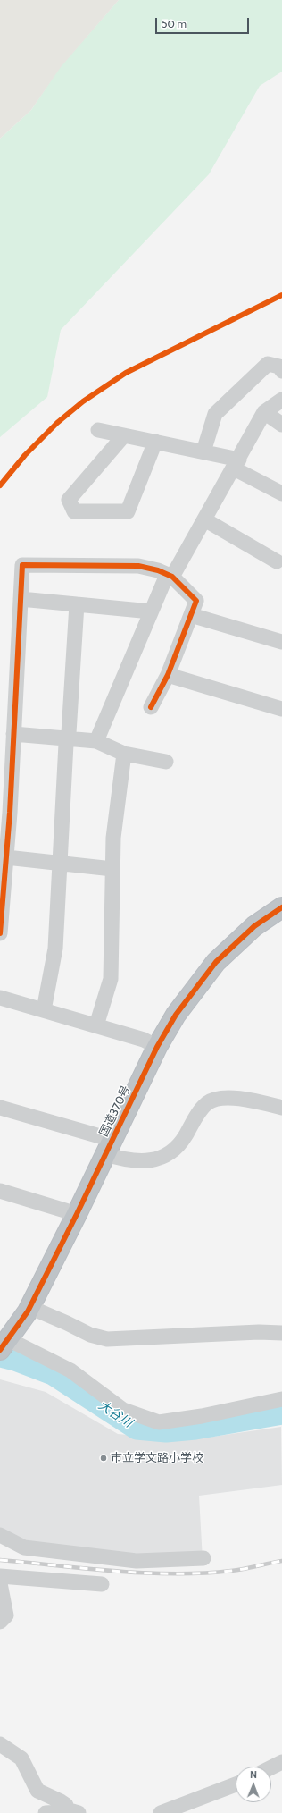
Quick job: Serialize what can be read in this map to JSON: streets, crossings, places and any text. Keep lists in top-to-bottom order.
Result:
{
  "streets": {
    "highway": ["国道370号"]
  },
  "water": ["大谷川"],
  "places": ["市立学文路小学校"],
  "scale_bar": "50 m",
  "north": "top"
}
